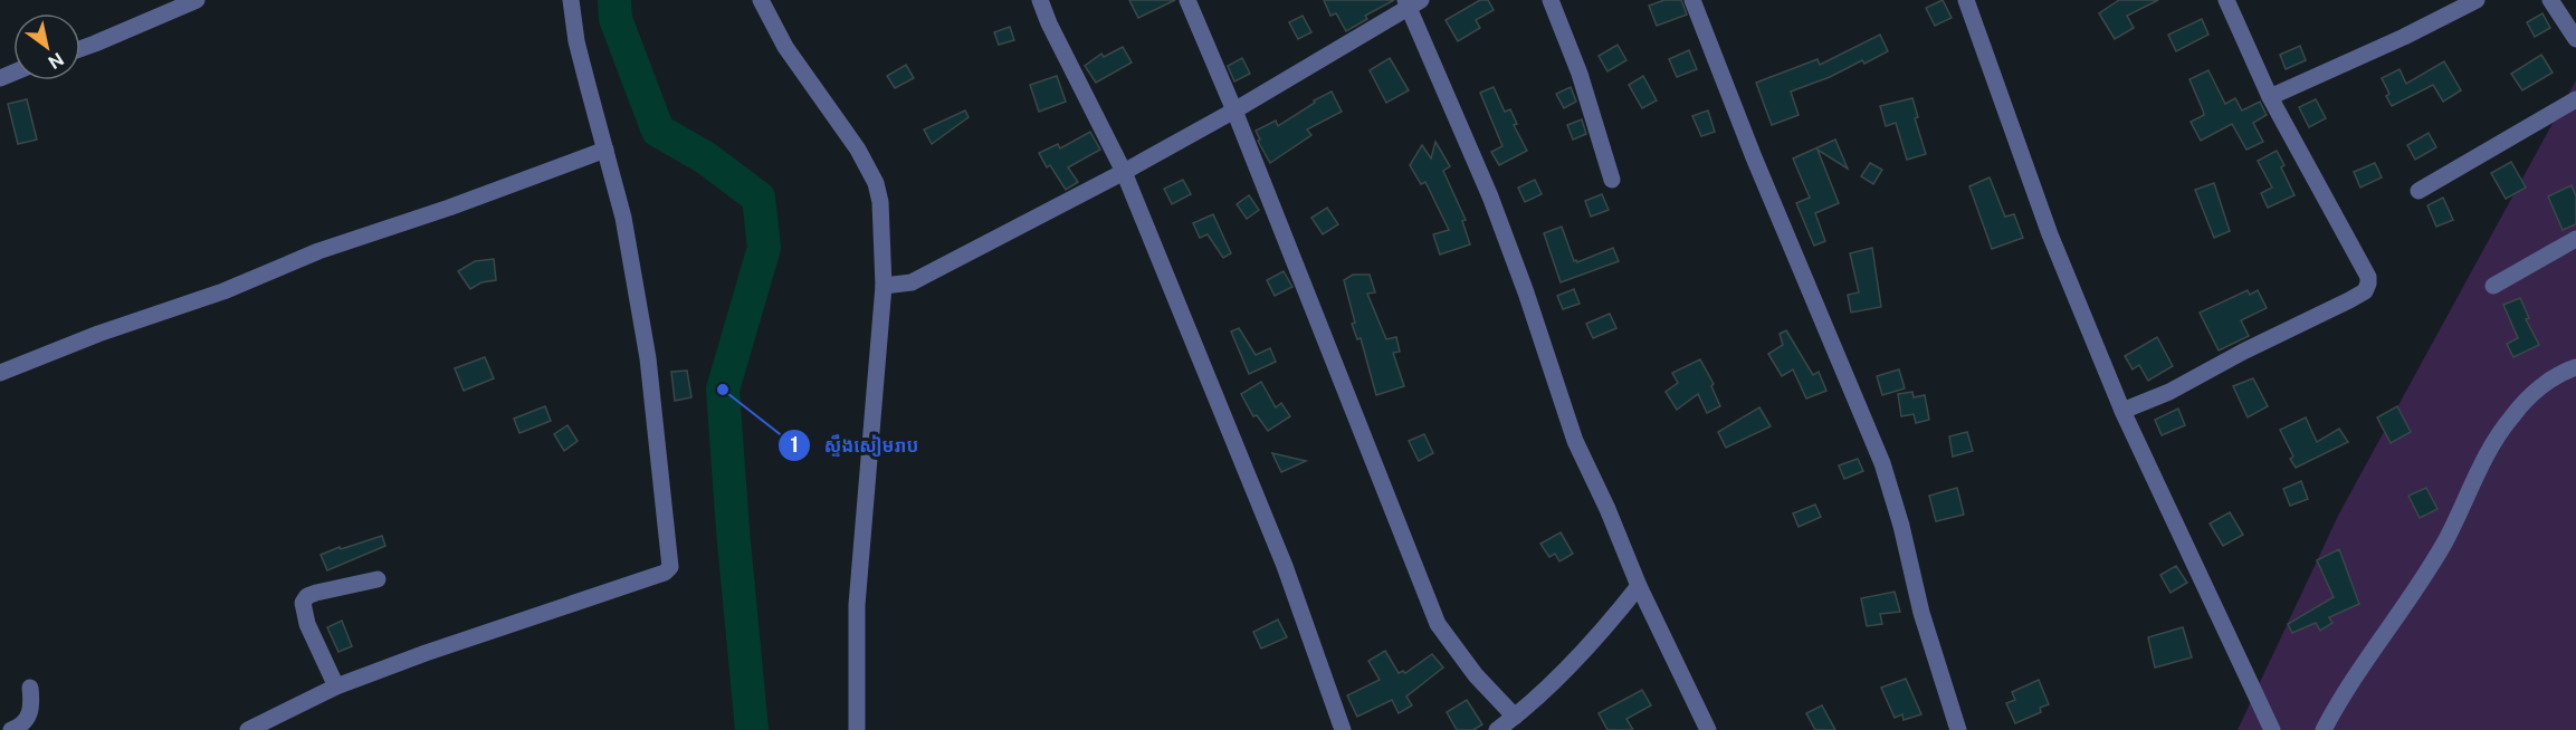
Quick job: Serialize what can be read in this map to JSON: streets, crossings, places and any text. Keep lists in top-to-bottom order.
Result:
{
  "places": ["ស្ទឹងសៀមរាប"],
  "north": "bottom right"
}
